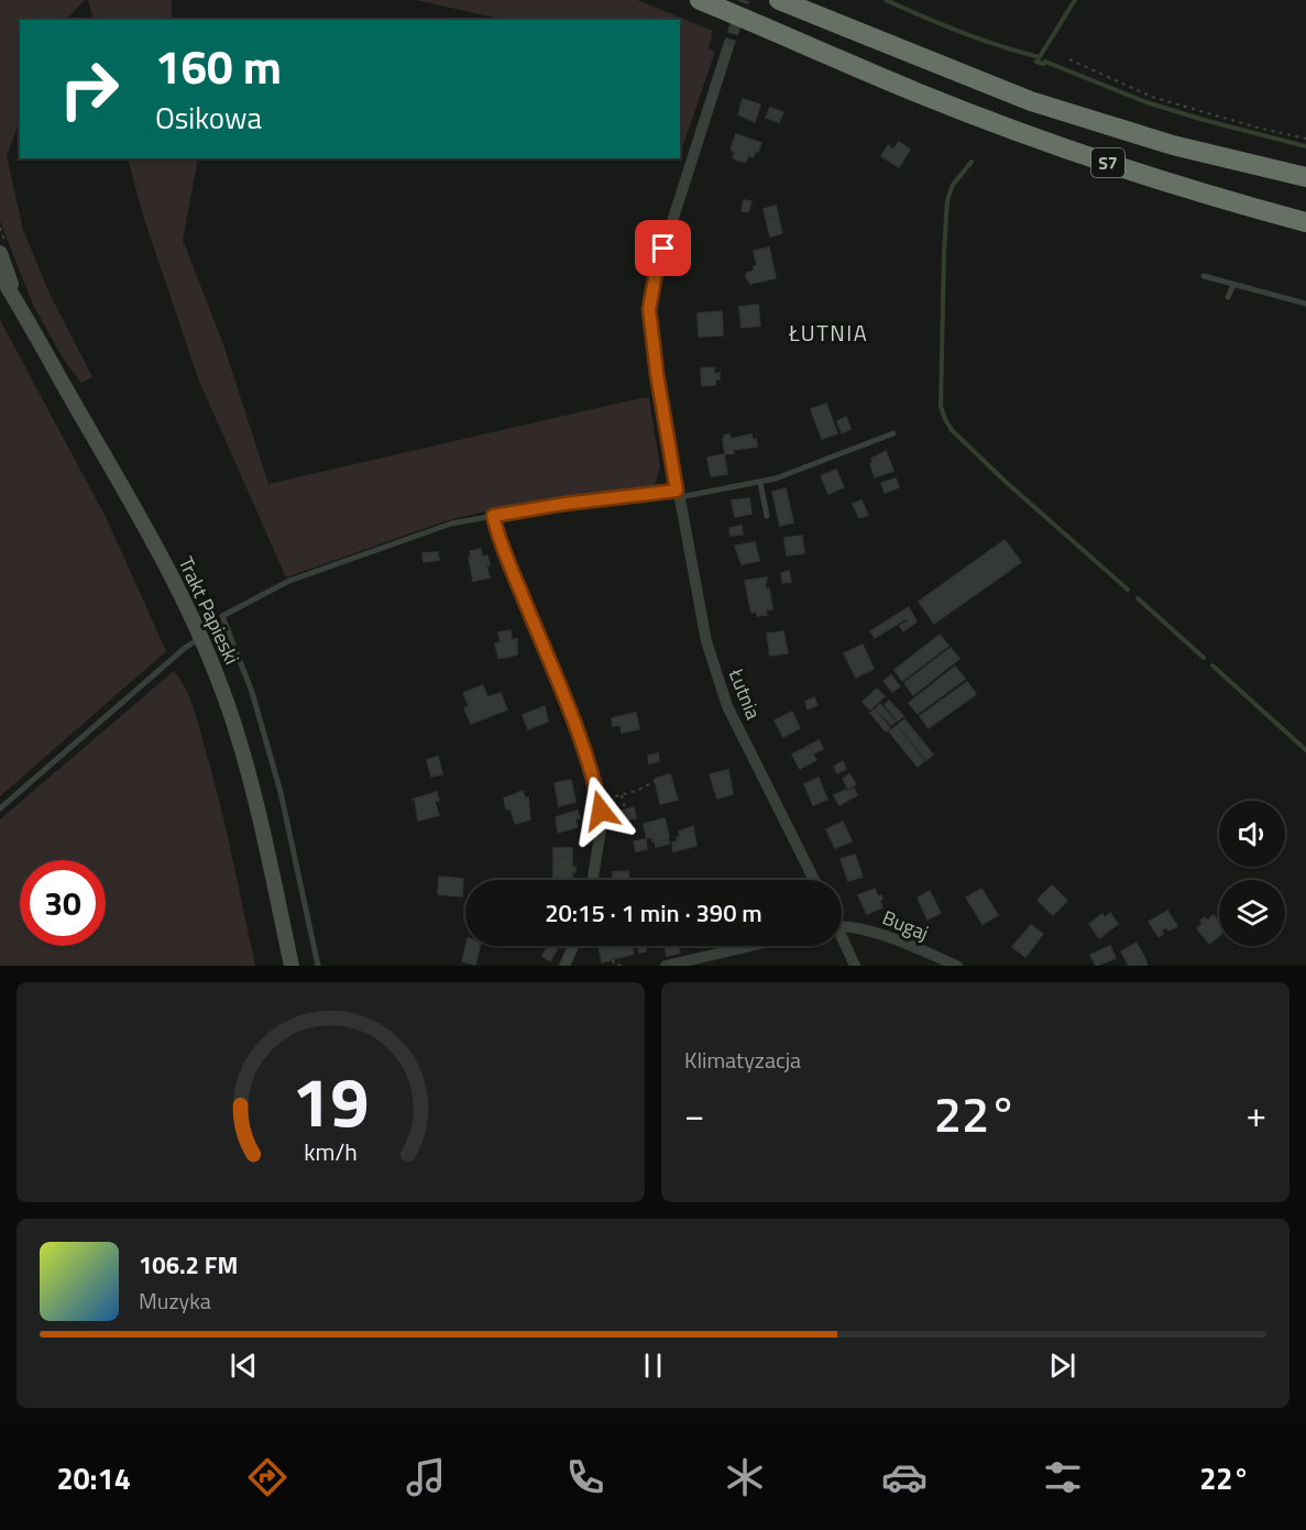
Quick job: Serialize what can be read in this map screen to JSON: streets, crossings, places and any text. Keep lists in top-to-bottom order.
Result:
{
  "streets": {
    "highway": ["S7"],
    "street": ["Trakt Papieski", "Łutnia", "Bugaj"]
  },
  "districts": ["ŁUTNIA"],
  "page": {
    "turn": ["160 m", "Osikowa"],
    "limit": "30",
    "trip": "20:15 · 1 min · 390 m",
    "tile": "Klimatyzacja",
    "heat": ["−", "22°", "+"],
    "song": ["106.2 FM", "Muzyka"],
    "tabs": ["20:14", "22°"],
    "gauge": ["19", "km/h"]
  }
}
